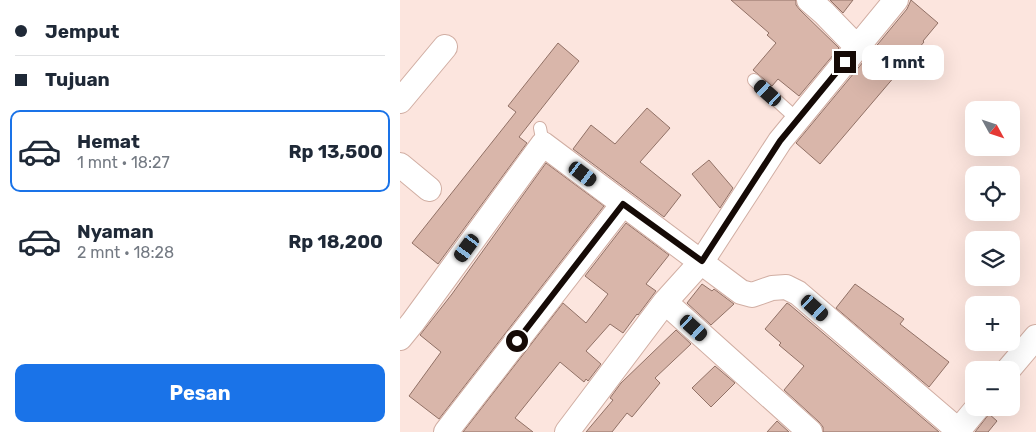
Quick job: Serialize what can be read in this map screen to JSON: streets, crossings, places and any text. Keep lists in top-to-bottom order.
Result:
{
  "north": "bottom right",
  "page": {
    "banner": ["Jemput", "Tujuan"],
    "bubble": "1 mnt",
    "map_buttons": ["+", "−"],
    "list": [
      {
        "name": "Hemat",
        "note": "1 mnt · 18:27",
        "value": "Rp 13,500"
      },
      {
        "name": "Nyaman",
        "note": "2 mnt · 18:28",
        "value": "Rp 18,200"
      }
    ],
    "buttons": "Pesan"
  }
}
